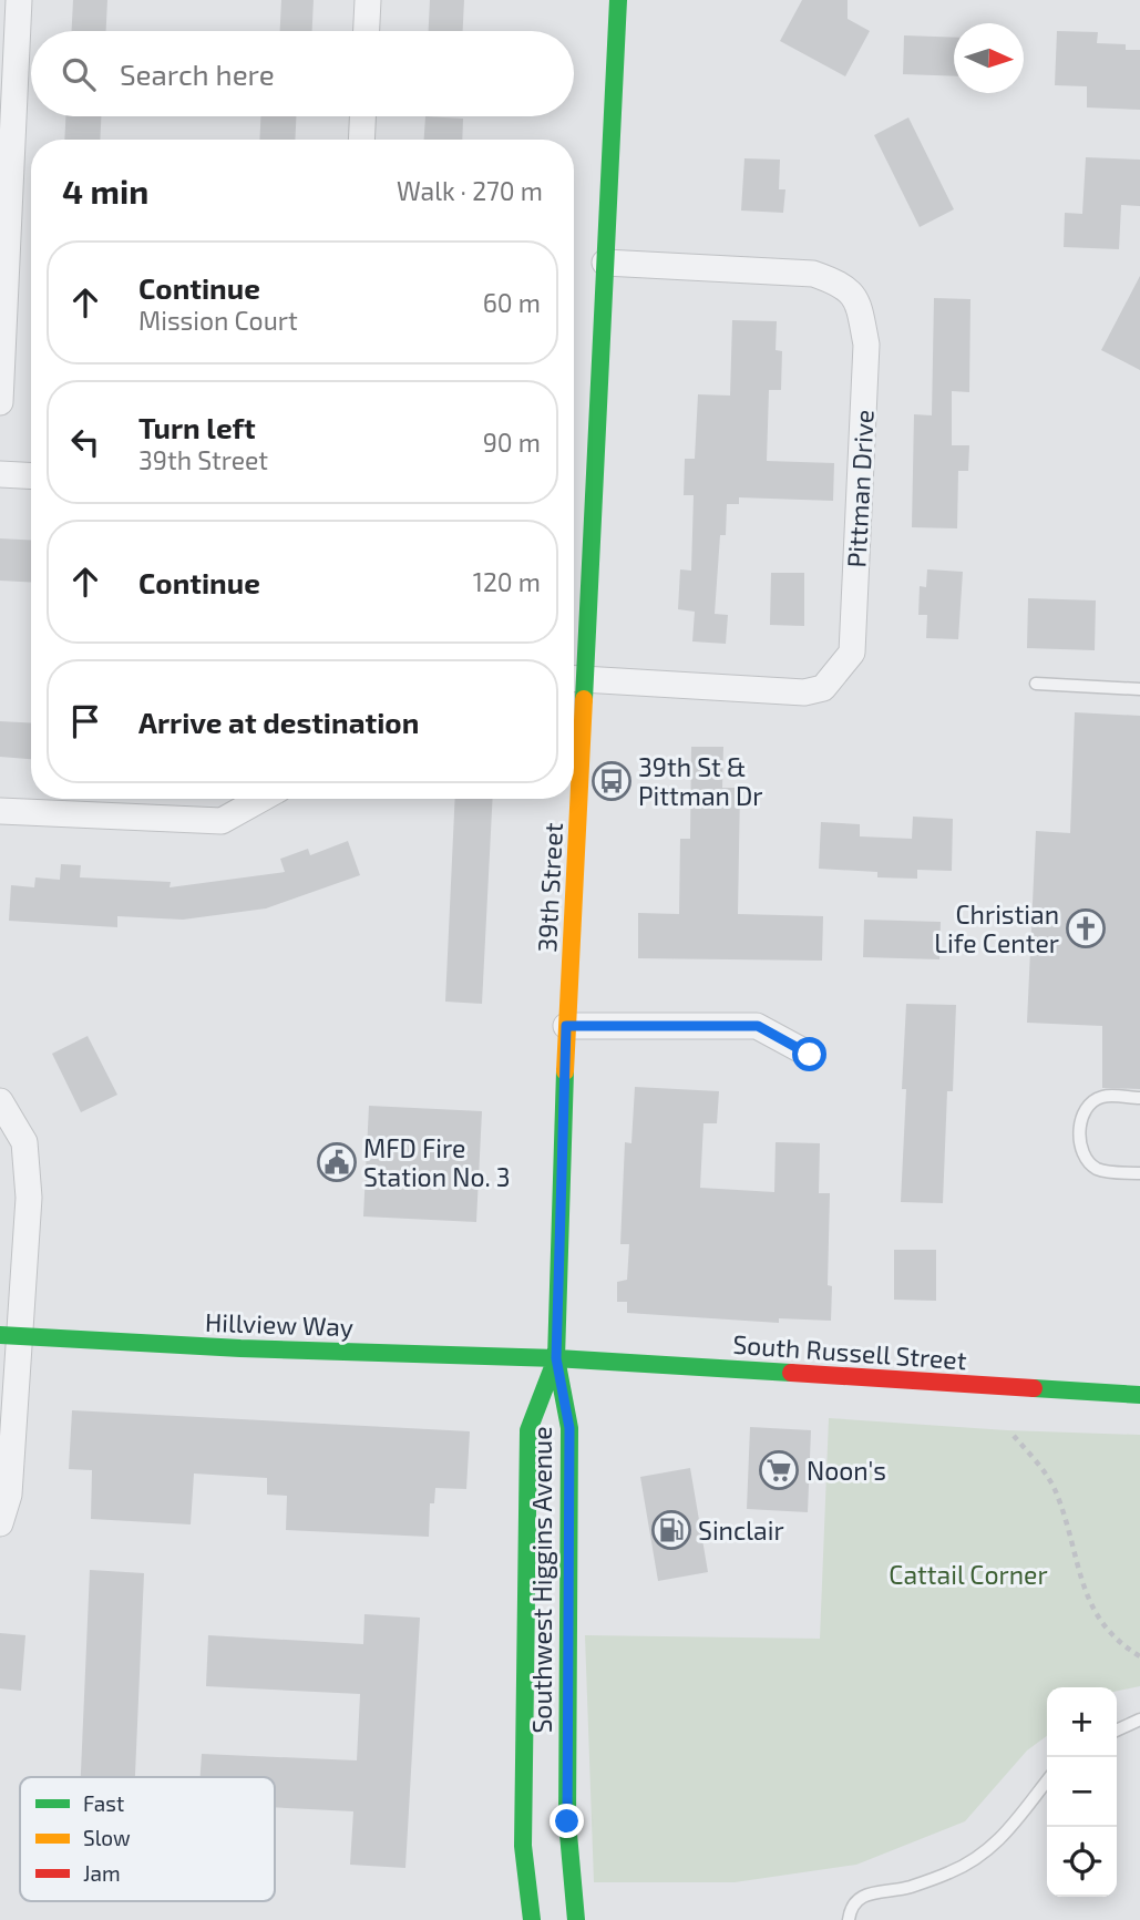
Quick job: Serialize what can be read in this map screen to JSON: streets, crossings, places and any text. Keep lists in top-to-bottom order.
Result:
{
  "streets": {
    "main road": [
      "39th Street",
      "Hillview Way",
      "South Russell Street",
      "Southwest Higgins Avenue"
    ],
    "street": ["Pittman Drive"]
  },
  "crossings": [
    ["Pittman Drive", "39th Street"],
    ["39th Street", "Hillview Way"],
    ["39th Street", "South Russell Street"],
    ["39th Street", "Southwest Higgins Avenue"],
    ["Hillview Way", "South Russell Street"],
    ["Hillview Way", "Southwest Higgins Avenue"],
    ["South Russell Street", "Southwest Higgins Avenue"]
  ],
  "parks": ["Cattail Corner"],
  "places": {
    "bus stop": ["39th St & Pittman Dr"],
    "church": ["Christian Life Center"],
    "public building": ["MFD Fire Station No. 3"],
    "supermarket": ["Noon's"],
    "fuel station": ["Sinclair"]
  },
  "legend": ["Fast", "Slow", "Jam"],
  "north": "right",
  "page": {
    "search": "Search here",
    "heading": ["4 min", "Walk · 270 m"],
    "list": [
      ["Continue", "Mission Court", "60 m"],
      ["Turn left", "39th Street", "90 m"],
      ["Continue", "120 m"],
      "Arrive at destination"
    ],
    "map_buttons": ["+", "−"]
  }
}
